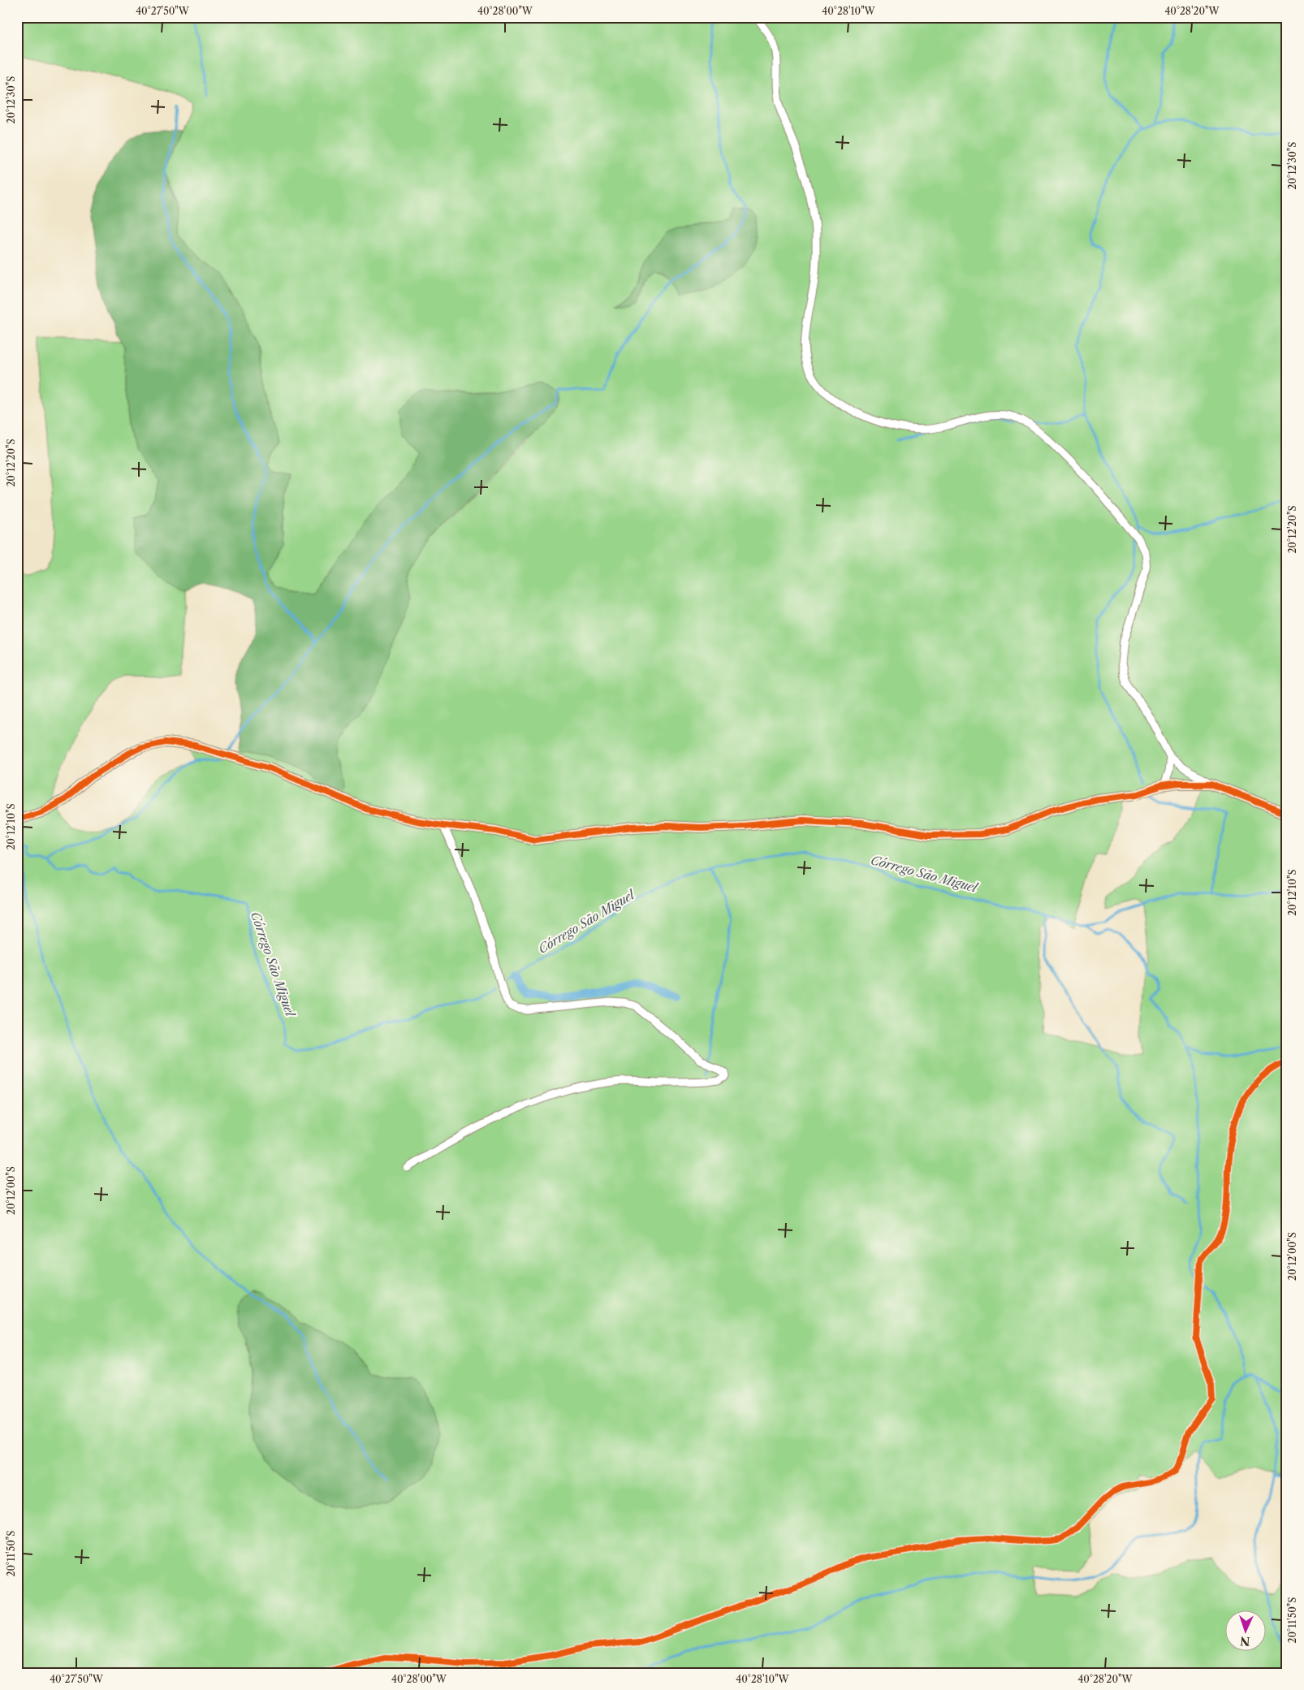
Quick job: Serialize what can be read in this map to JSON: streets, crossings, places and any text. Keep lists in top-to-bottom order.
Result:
{
  "water": ["Córrego São Miguel"],
  "north": "bottom",
  "coordinates": [
    "40°27'50\"W",
    "40°28'00\"W",
    "40°28'10\"W",
    "40°28'20\"W",
    "20°12'30\"S",
    "20°12'20\"S",
    "20°12'10\"S",
    "20°12'00\"S",
    "20°11'50\"S"
  ]
}
